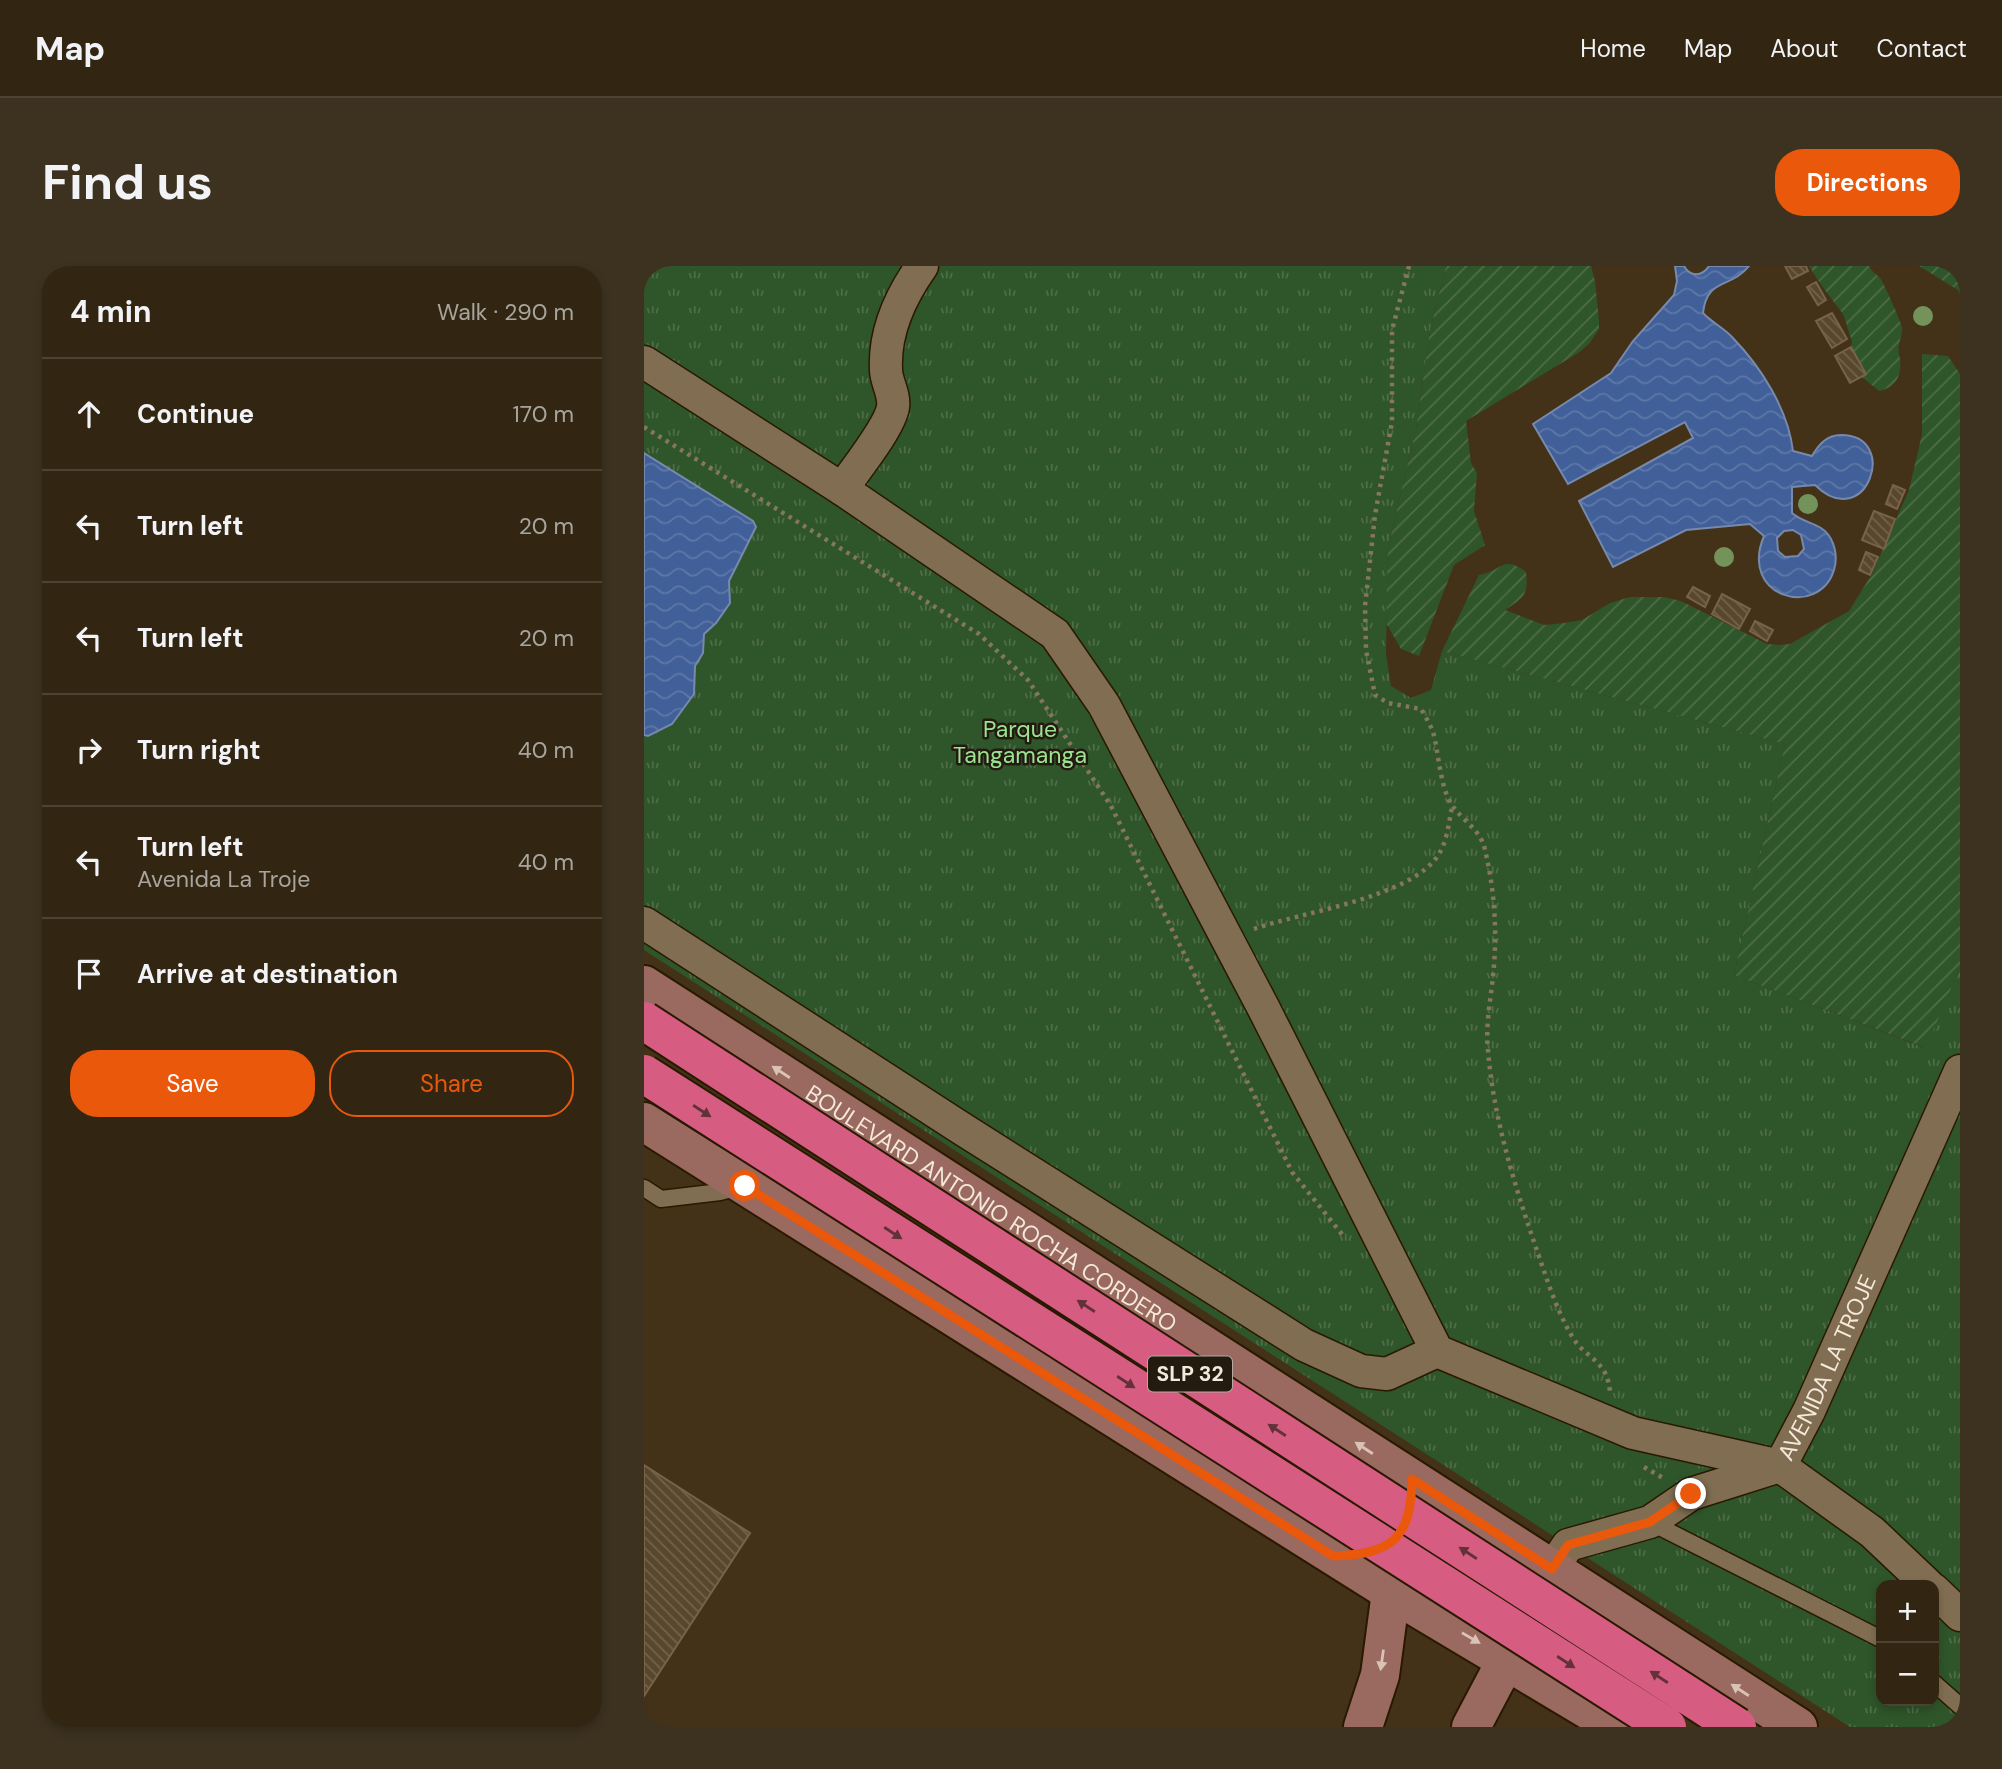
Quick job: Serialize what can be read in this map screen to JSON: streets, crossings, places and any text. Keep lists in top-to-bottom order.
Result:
{
  "streets": {
    "highway": ["SLP 32"],
    "street": ["BOULEVARD ANTONIO ROCHA CORDERO", "AVENIDA LA TROJE"]
  },
  "crossings": [
    ["BOULEVARD ANTONIO ROCHA CORDERO", "AVENIDA LA TROJE"]
  ],
  "parks": ["Parque Tangamanga"],
  "page": {
    "header": "Map",
    "nav": [
      "Home",
      "Map",
      "About",
      "Contact"
    ],
    "buttons": [
      "Directions",
      ["Save", "Share"]
    ],
    "title": "Find us",
    "heading": ["4 min", "Walk · 290 m"],
    "list": [
      ["Continue", "170 m"],
      ["Turn left", "20 m"],
      ["Turn left", "20 m"],
      ["Turn right", "40 m"],
      ["Turn left", "Avenida La Troje", "40 m"],
      "Arrive at destination"
    ],
    "map_buttons": ["+", "−"]
  }
}
